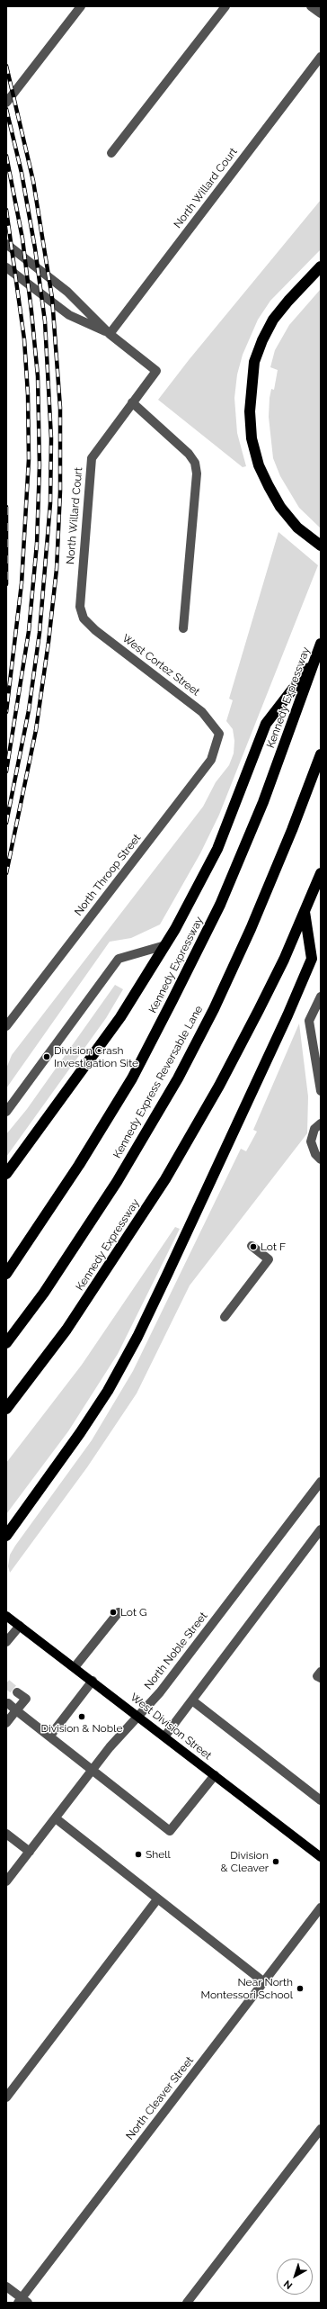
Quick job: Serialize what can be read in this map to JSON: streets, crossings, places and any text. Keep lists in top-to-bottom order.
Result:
{
  "streets": {
    "highway": ["Kennedy Expressway", "Kennedy Express Reversable Lane"],
    "main road": ["West Division Street"],
    "street": [
      "North Willard Court",
      "West Cortez Street",
      "North Throop Street",
      "North Noble Street",
      "North Cleaver Street"
    ]
  },
  "crossings": [
    ["North Willard Court", "West Cortez Street"],
    ["West Cortez Street", "North Throop Street"],
    ["North Noble Street", "West Division Street"]
  ],
  "places": [
    "Division Crash Investigation Site",
    "Lot F",
    "Lot G",
    "Division & Noble",
    "Shell",
    "Division & Cleaver",
    "Near North Montessori School"
  ],
  "north": "bottom left"
}
